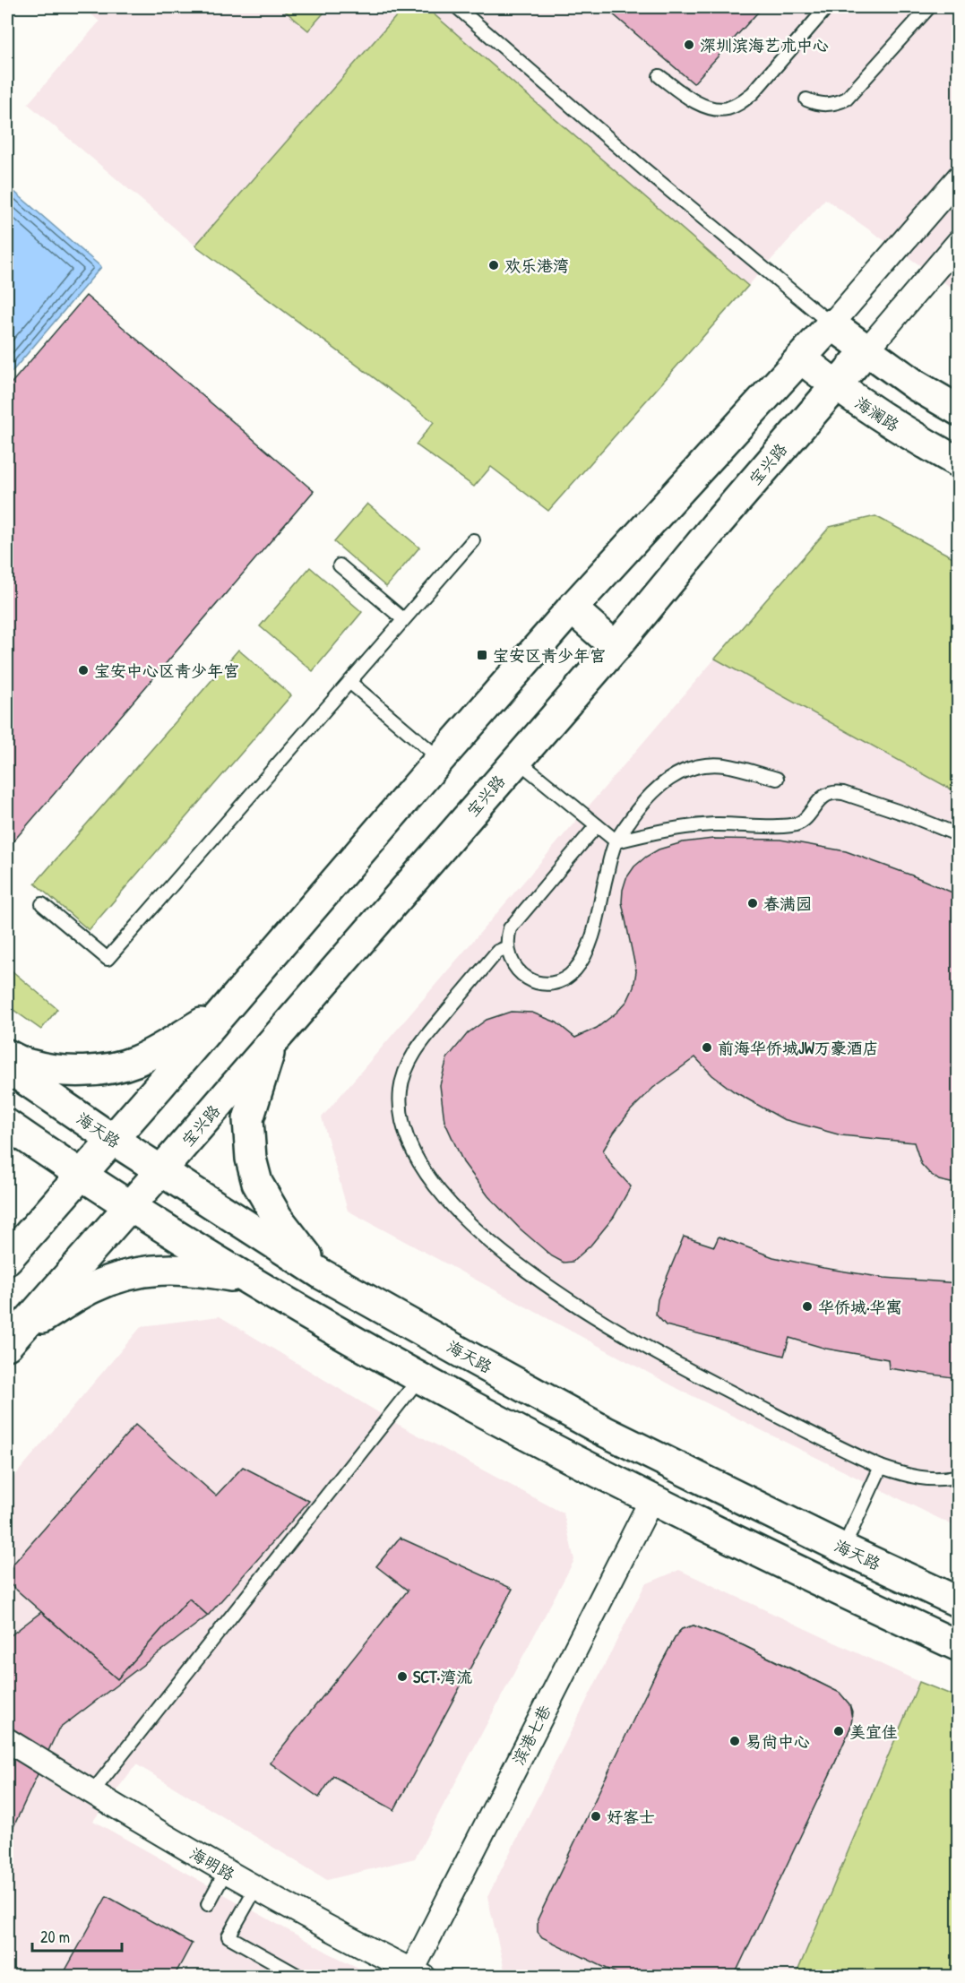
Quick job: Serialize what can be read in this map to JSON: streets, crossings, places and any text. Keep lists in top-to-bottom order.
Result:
{
  "streets": {
    "main road": ["海澜路", "宝兴路", "海天路"],
    "street": ["滨港七巷", "海明路"]
  },
  "crossings": [
    ["海澜路", "宝兴路"],
    ["宝兴路", "海天路"],
    ["滨港七巷", "海明路"]
  ],
  "places": {
    "other": [
      "深圳滨海艺术中心",
      "欢乐港湾",
      "宝安中心区青少年宫",
      "春满园",
      "前海华侨城JW万豪酒店",
      "华侨城·华寓",
      "SCT·湾流",
      "美宜佳",
      "易尚中心",
      "好客士"
    ],
    "transit": ["宝安区青少年宫"]
  },
  "scale_bar": "20 m"
}
